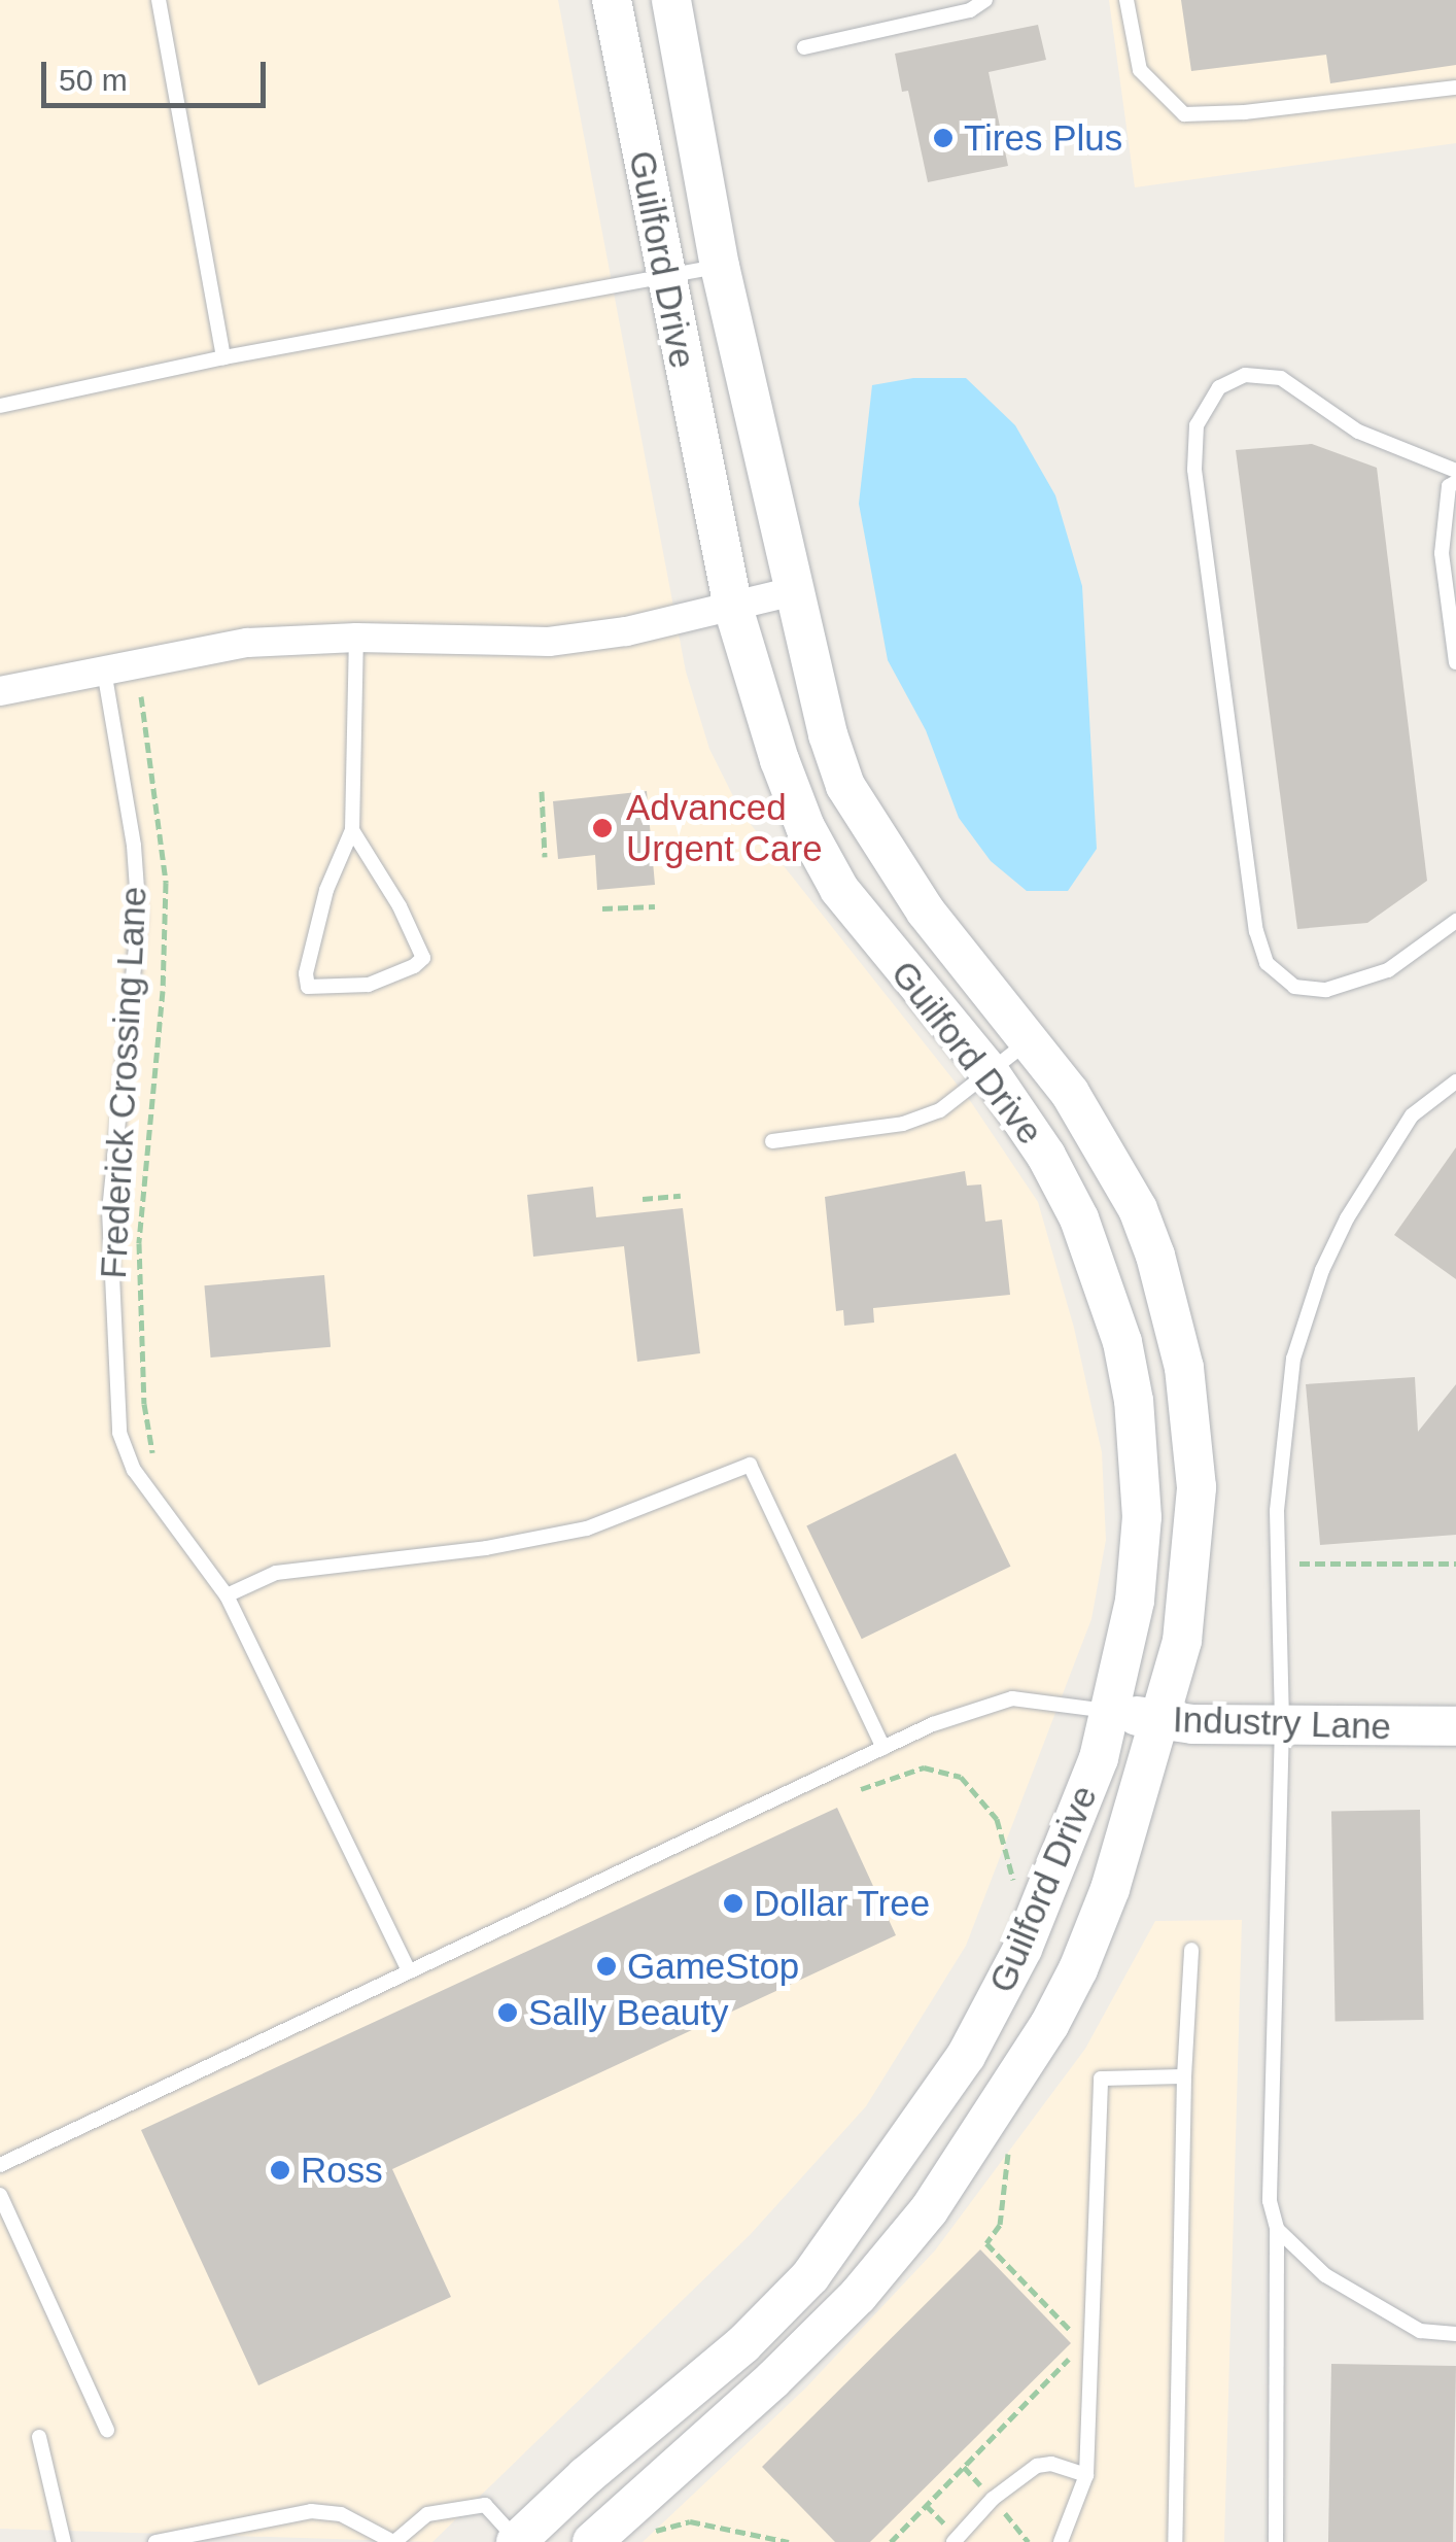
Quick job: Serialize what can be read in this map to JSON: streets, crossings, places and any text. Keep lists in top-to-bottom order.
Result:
{
  "streets": {
    "main road": ["Guilford Drive", "Industry Lane"],
    "lane": ["Frederick Crossing Lane"]
  },
  "crossings": [
    ["Guilford Drive", "Industry Lane"]
  ],
  "places": [
    "Tires Plus",
    "Advanced Urgent Care",
    "Dollar Tree",
    "GameStop",
    "Sally Beauty",
    "Ross"
  ],
  "scale_bar": "50 m"
}
